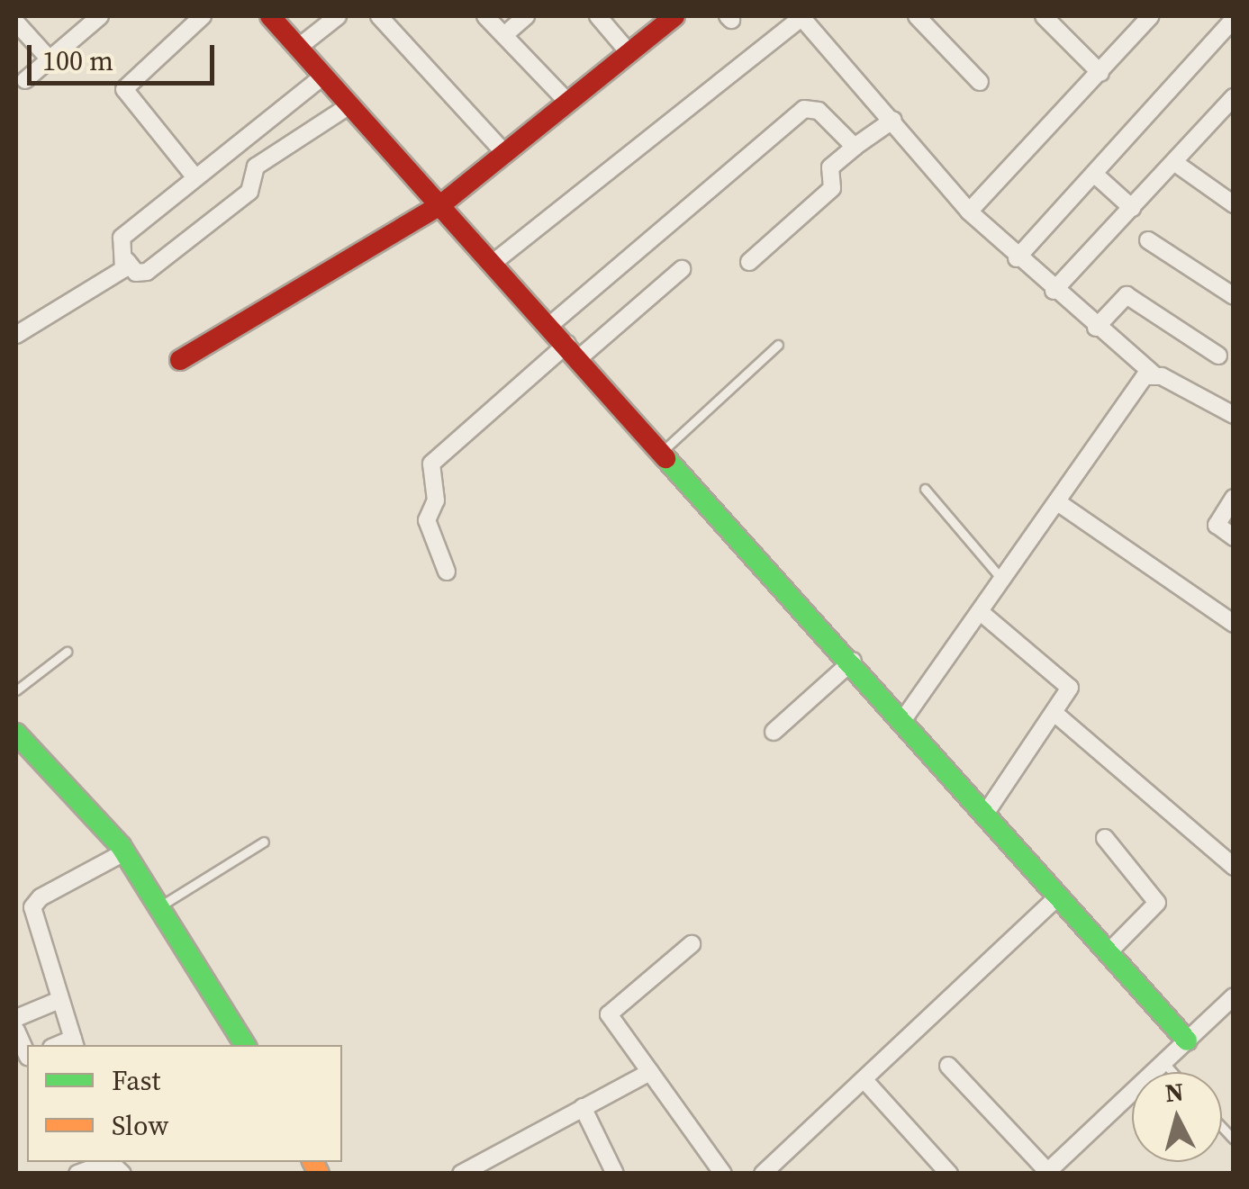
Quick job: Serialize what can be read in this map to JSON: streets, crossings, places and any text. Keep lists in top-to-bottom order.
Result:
{
  "legend": ["Fast", "Slow"],
  "scale_bar": "100 m",
  "north": "top"
}
